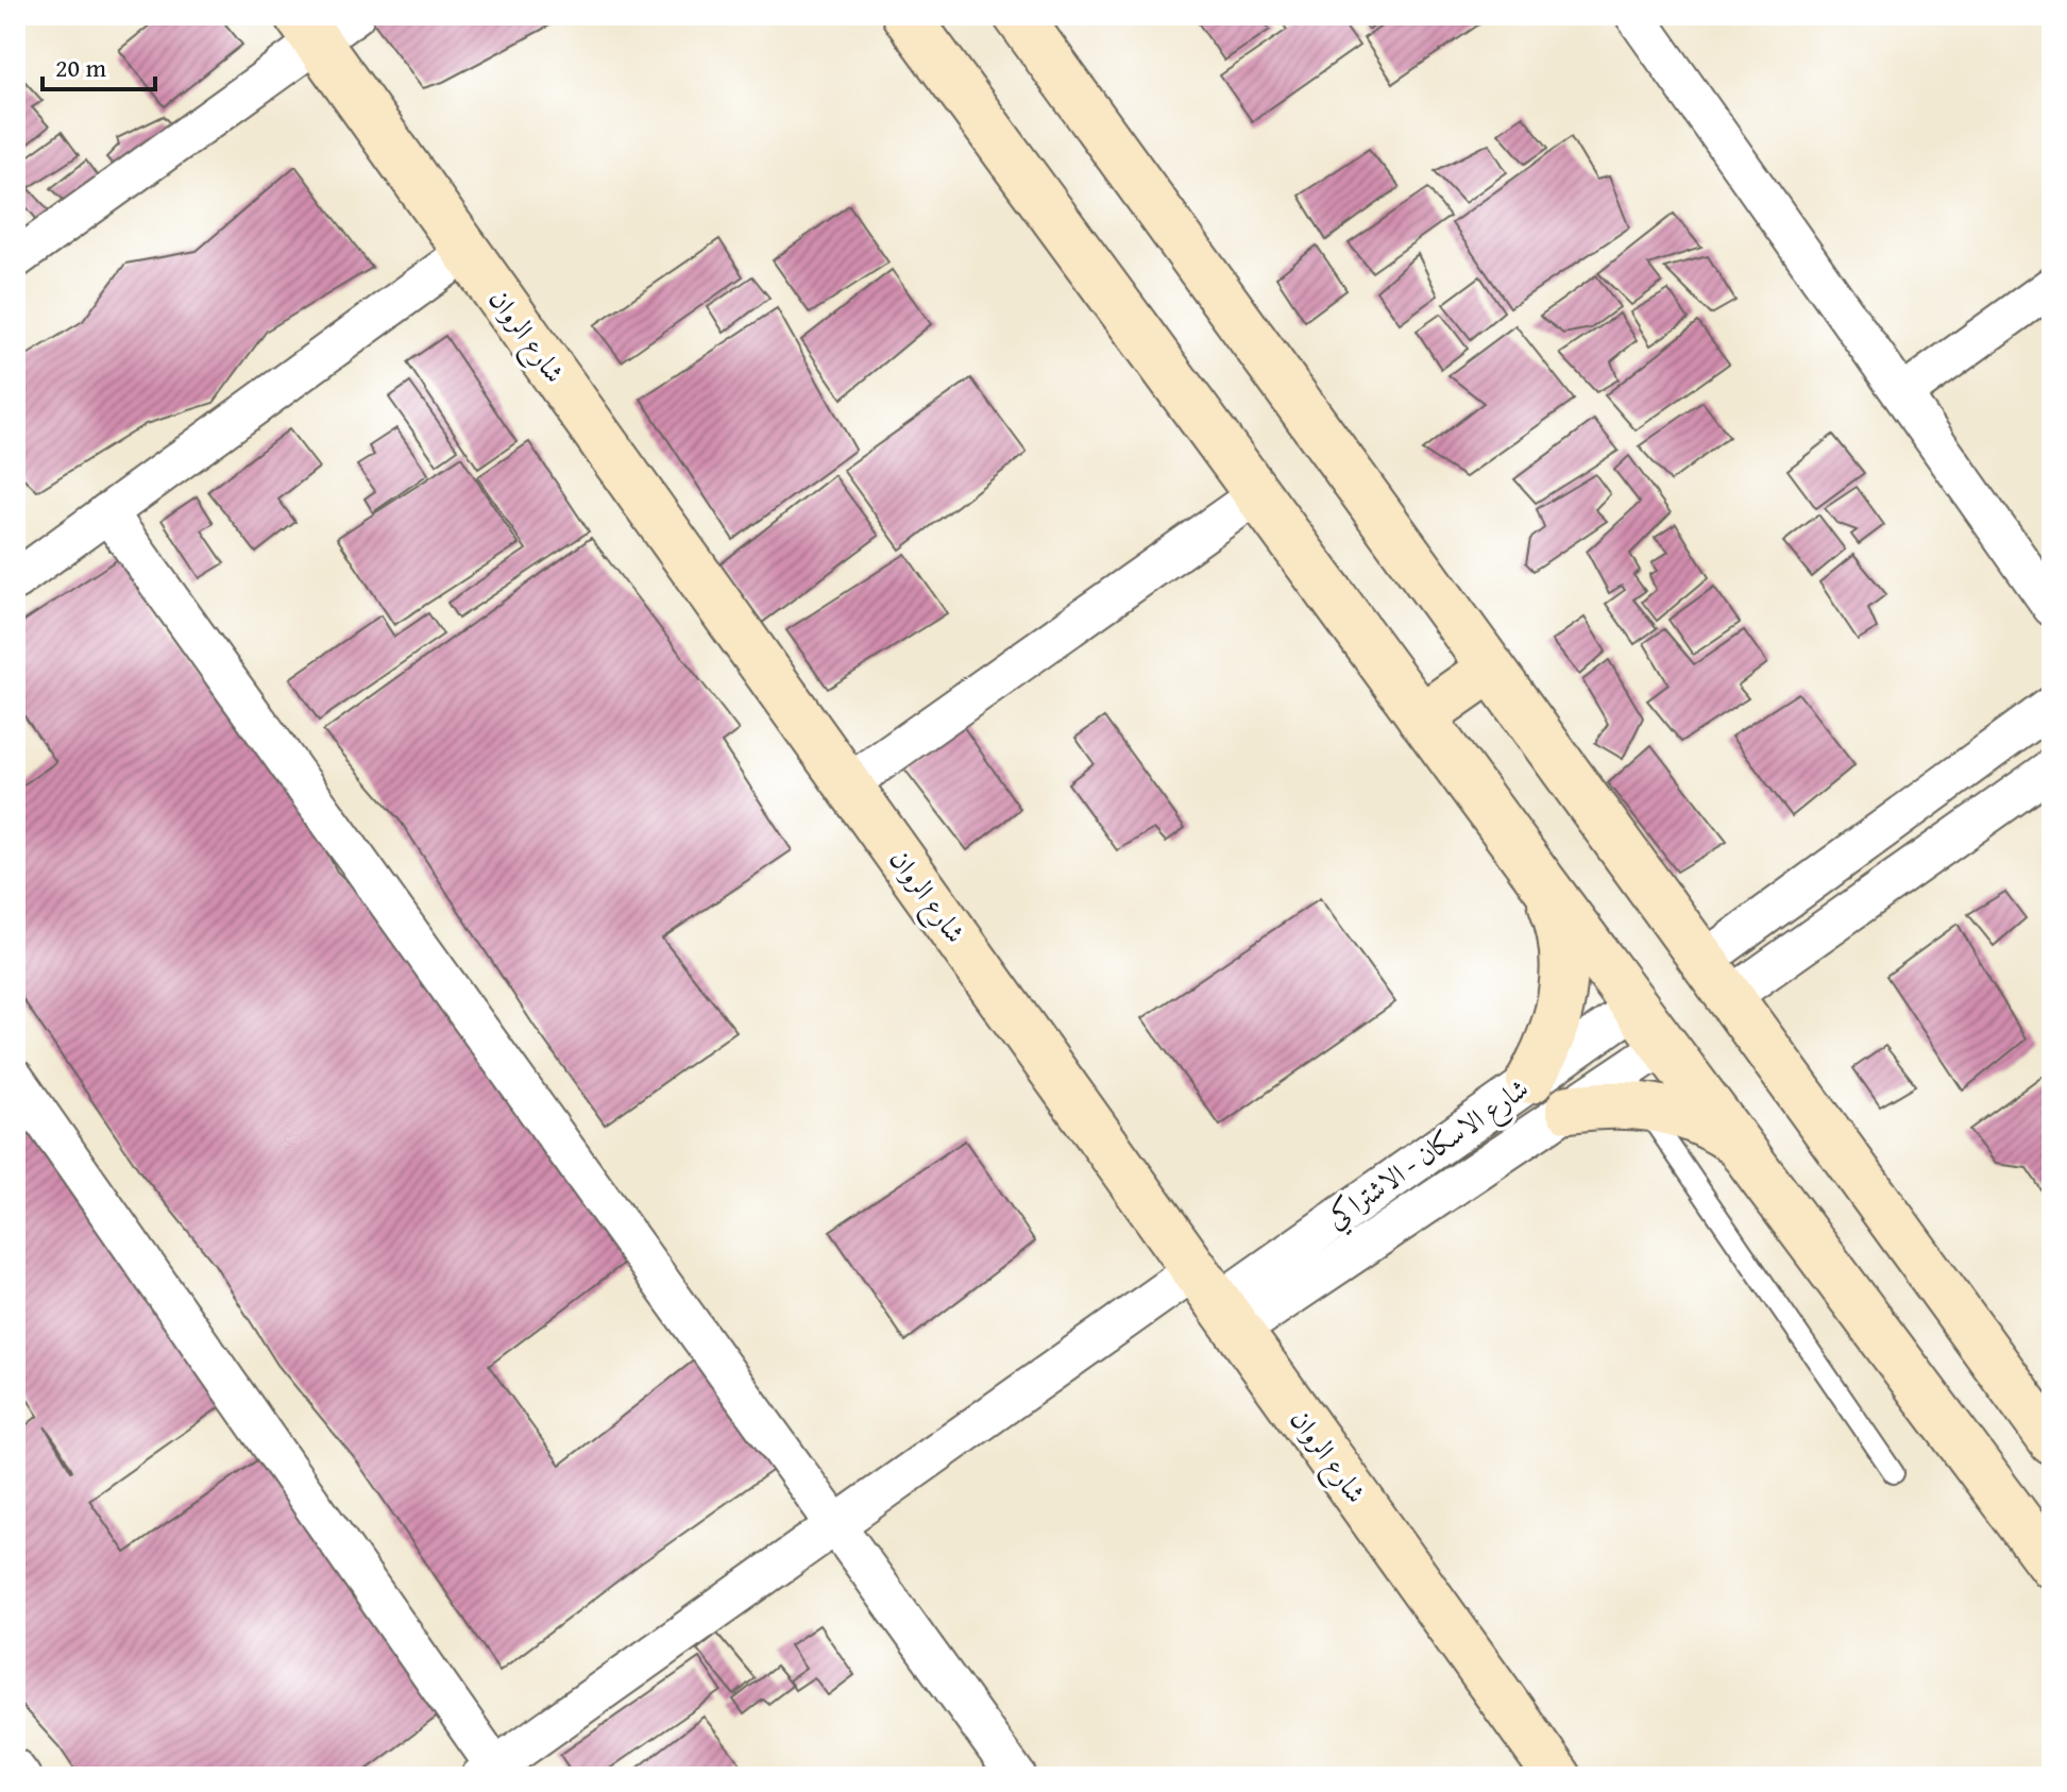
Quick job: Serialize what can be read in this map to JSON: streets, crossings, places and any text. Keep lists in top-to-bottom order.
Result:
{
  "streets": {
    "main road": ["شارع الروان"],
    "street": ["شارع الاسكان - الاشتراكي"]
  },
  "crossings": [
    ["شارع الروان", "شارع الاسكان - الاشتراكي"]
  ],
  "scale_bar": "20 m"
}
